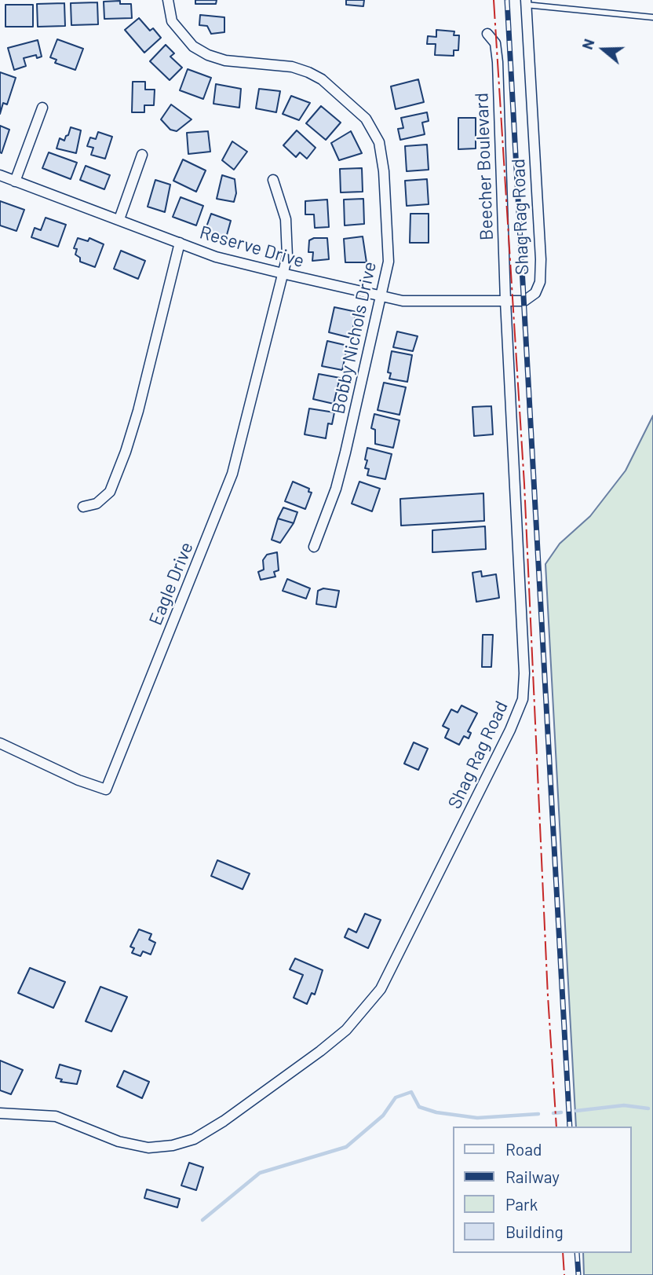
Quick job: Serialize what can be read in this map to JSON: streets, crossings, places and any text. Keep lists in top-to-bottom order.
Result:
{
  "streets": {
    "street": [
      "Beecher Boulevard",
      "Shag Rag Road",
      "Reserve Drive",
      "Bobby Nichols Drive",
      "Eagle Drive"
    ]
  },
  "crossings": [
    ["Beecher Boulevard", "Shag Rag Road"],
    ["Beecher Boulevard", "Reserve Drive"],
    ["Shag Rag Road", "Reserve Drive"],
    ["Reserve Drive", "Bobby Nichols Drive"],
    ["Reserve Drive", "Eagle Drive"]
  ],
  "legend": [
    "Road",
    "Railway",
    "Park",
    "Building"
  ],
  "north": "left"
}
